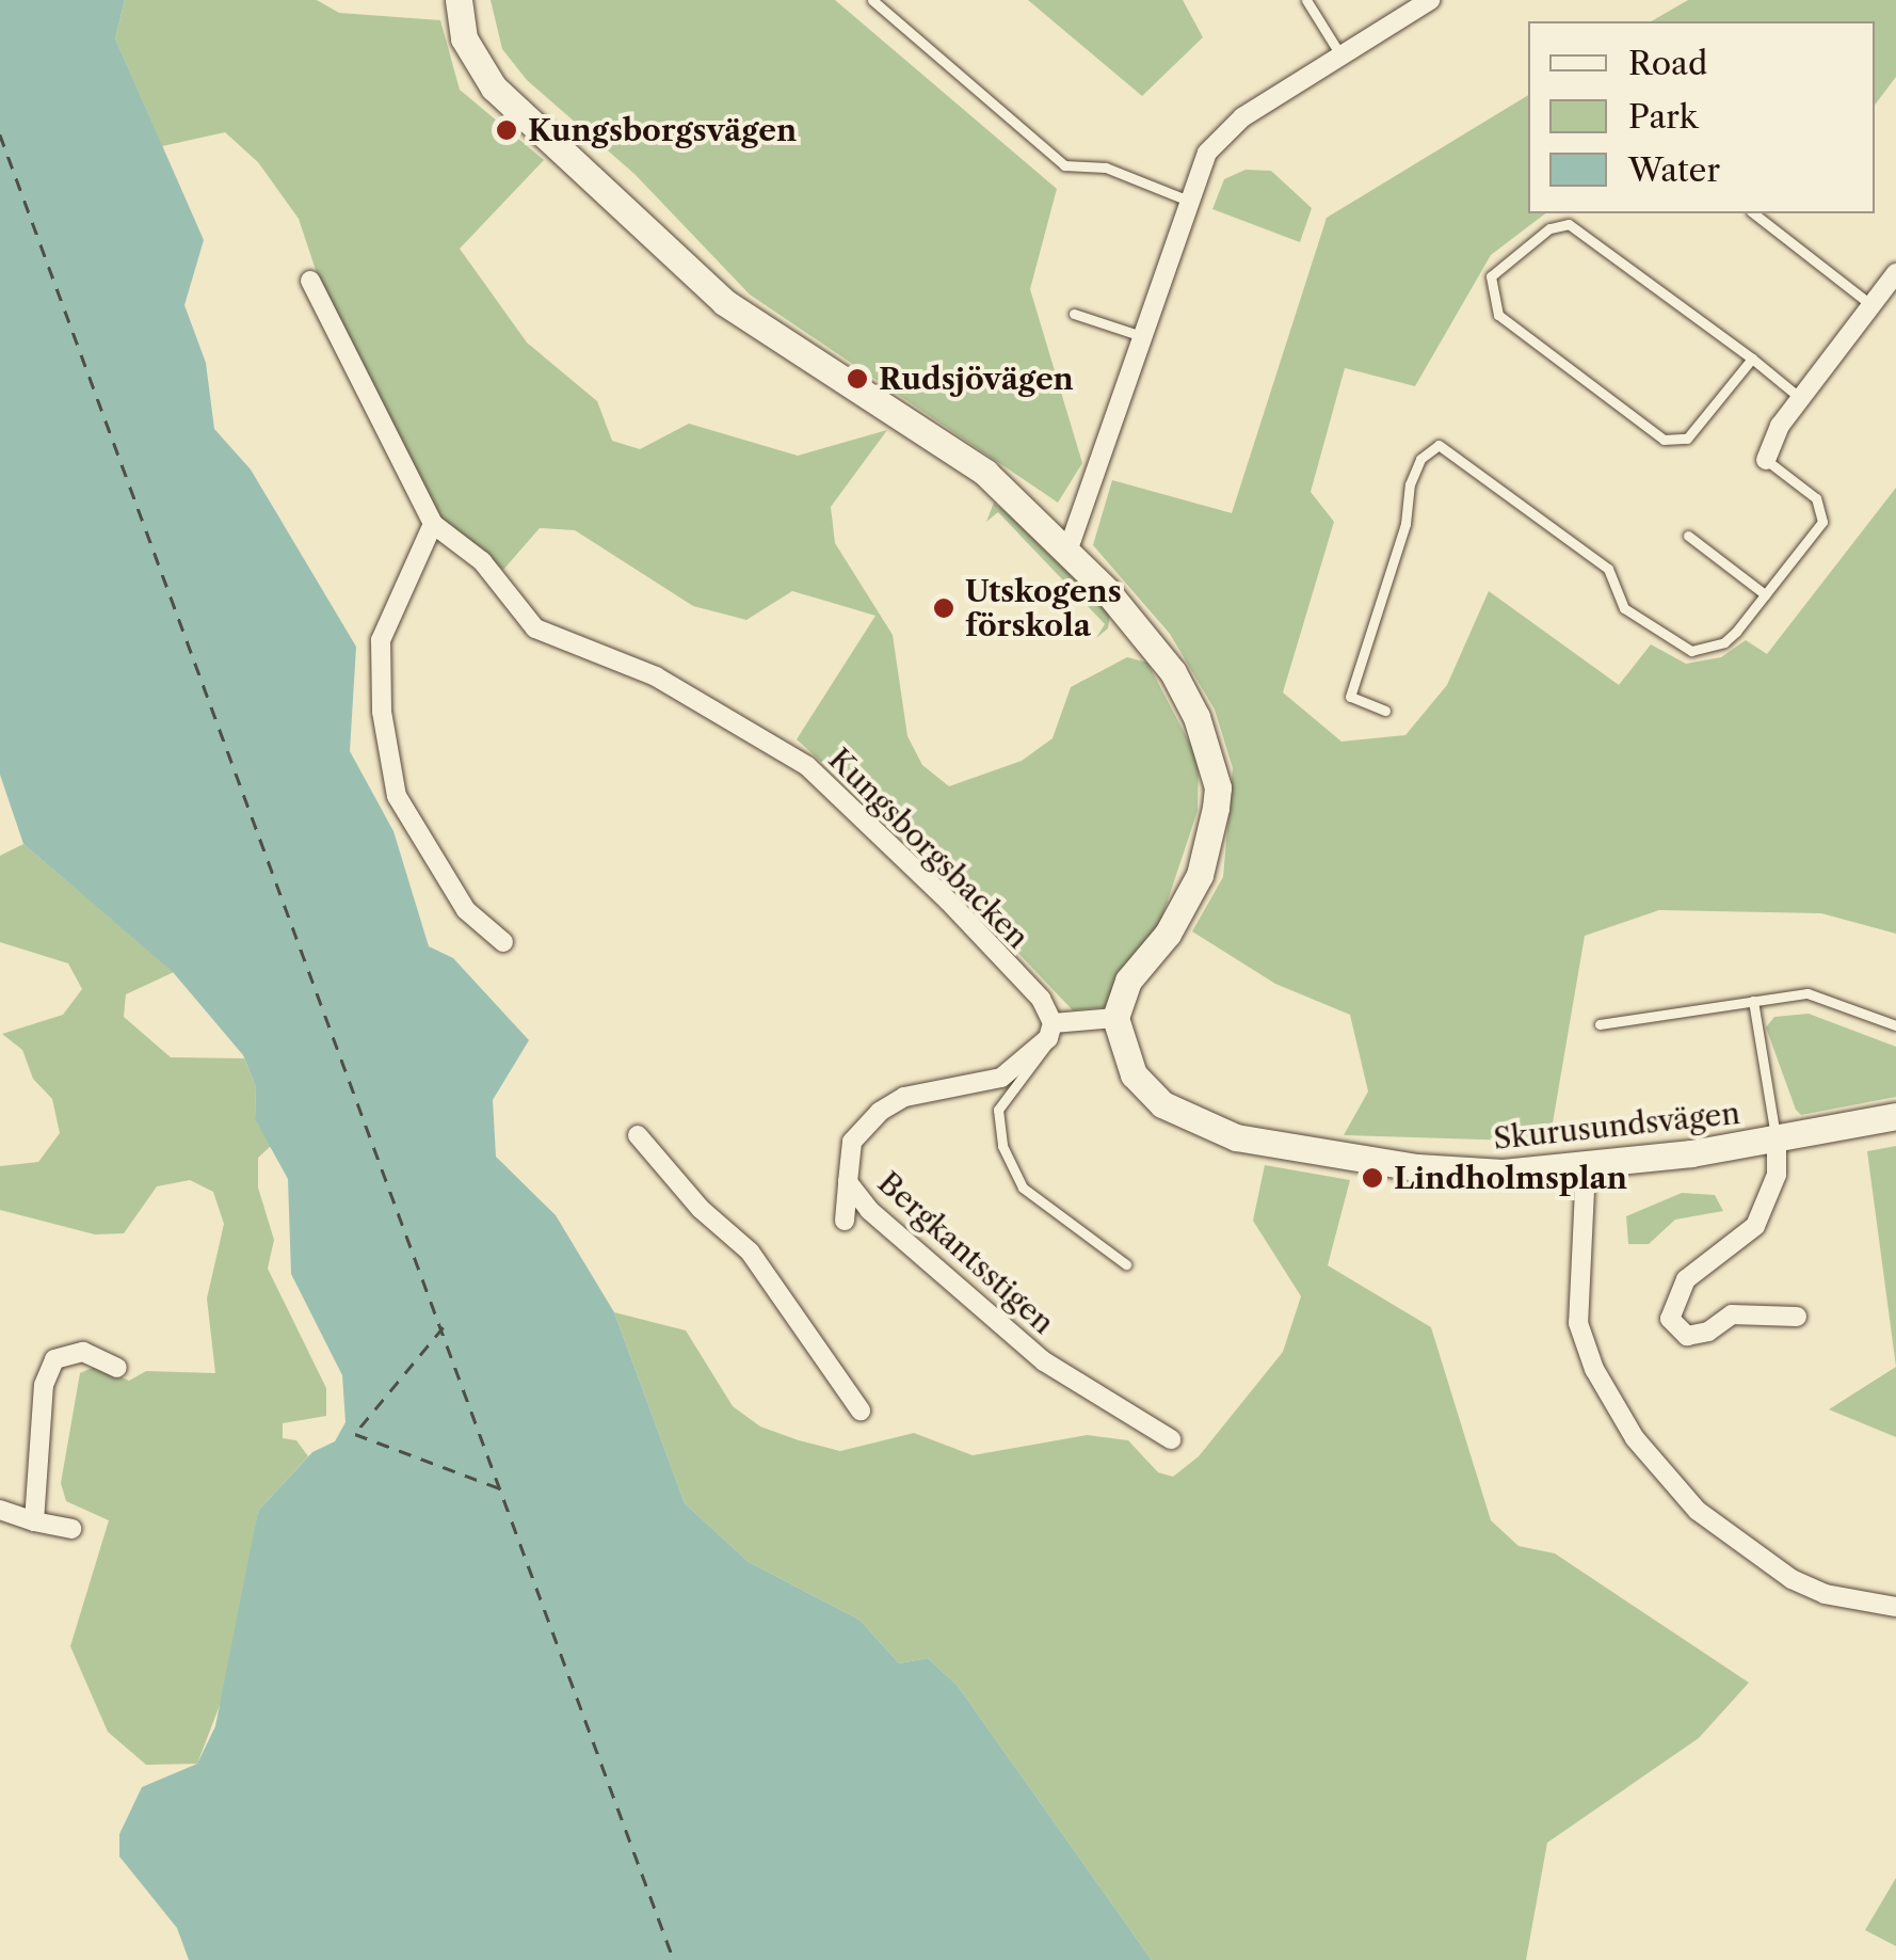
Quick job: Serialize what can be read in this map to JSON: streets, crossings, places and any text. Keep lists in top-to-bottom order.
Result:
{
  "streets": {
    "street": ["Kungsborgsbacken", "Skurusundsvägen", "Bergkantsstigen"]
  },
  "crossings": [
    ["Kungsborgsbacken", "Bergkantsstigen"]
  ],
  "places": [
    "Kungsborgsvägen",
    "Rudsjövägen",
    "Utskogens förskola",
    "Lindholmsplan"
  ],
  "legend": ["Road", "Park", "Water"]
}
